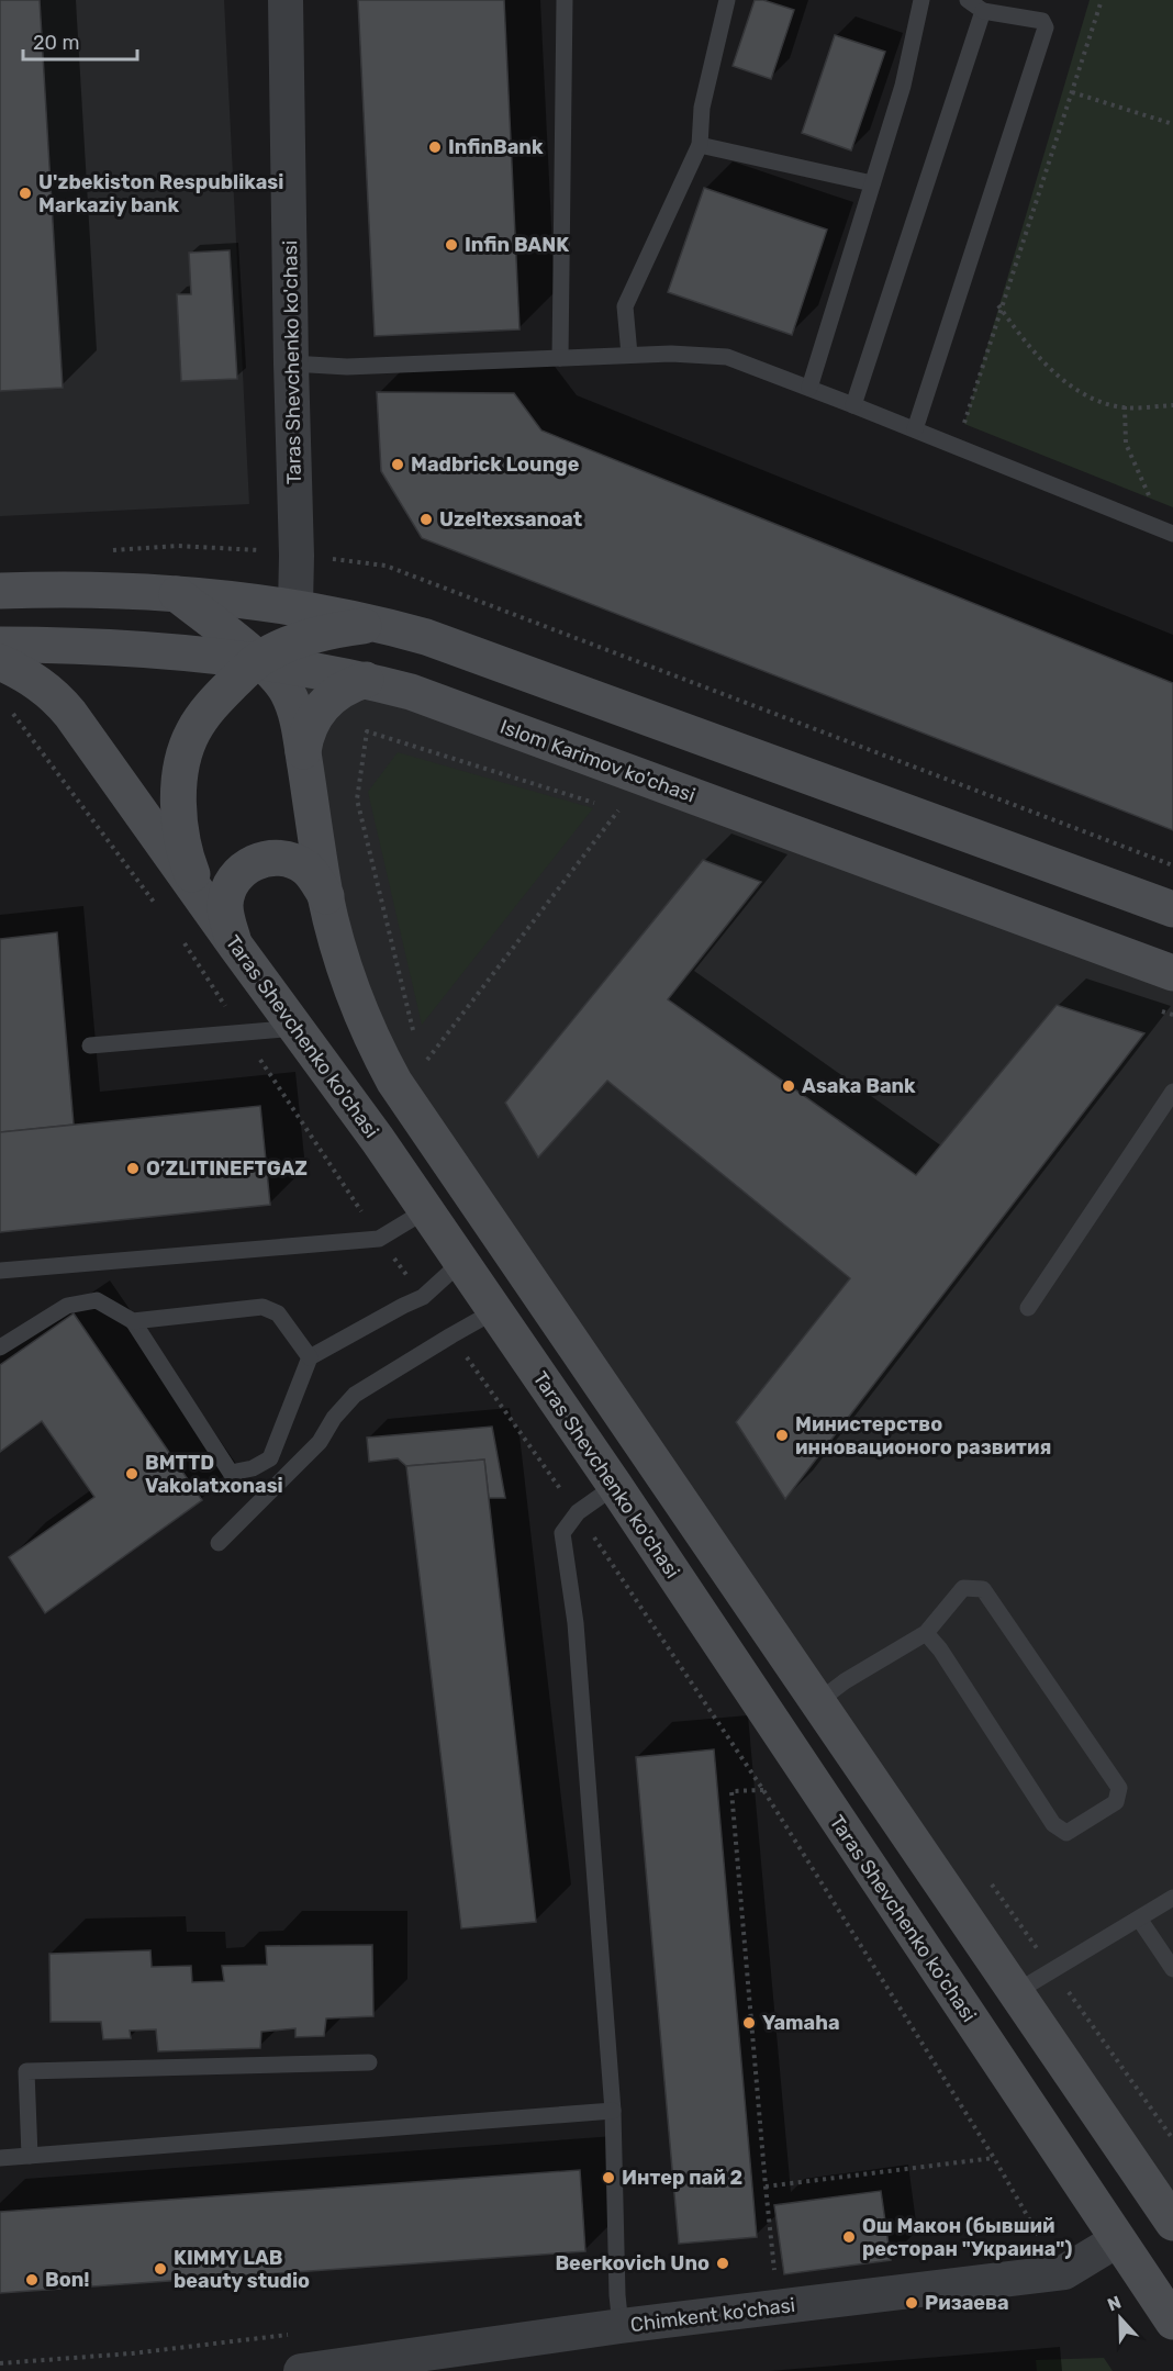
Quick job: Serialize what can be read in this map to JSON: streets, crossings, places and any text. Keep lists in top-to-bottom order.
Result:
{
  "streets": {
    "main road": ["Taras Shevchenko ko'chasi", "Islom Karimov ko'chasi"],
    "street": ["Chimkent ko'chasi"]
  },
  "crossings": [
    ["Taras Shevchenko ko'chasi", "Chimkent ko'chasi"]
  ],
  "places": [
    "InfinBank",
    "U'zbekiston Respublikasi Markaziy bank",
    "Infin BANK",
    "Madbrick Lounge",
    "Uzeltexsanoat",
    "Asaka Bank",
    "O’ZLITINEFTGAZ",
    "Министерство инновационого развития",
    "BMTTD Vakolatxonasi",
    "Yamaha",
    "Интер пай 2",
    "Ош Макон (бывший ресторан \"Украина\")",
    "Beerkovich Uno",
    "KIMMY LAB beauty studio",
    "Bon!",
    "Ризаева"
  ],
  "scale_bar": "20 m",
  "north": "top"
}
